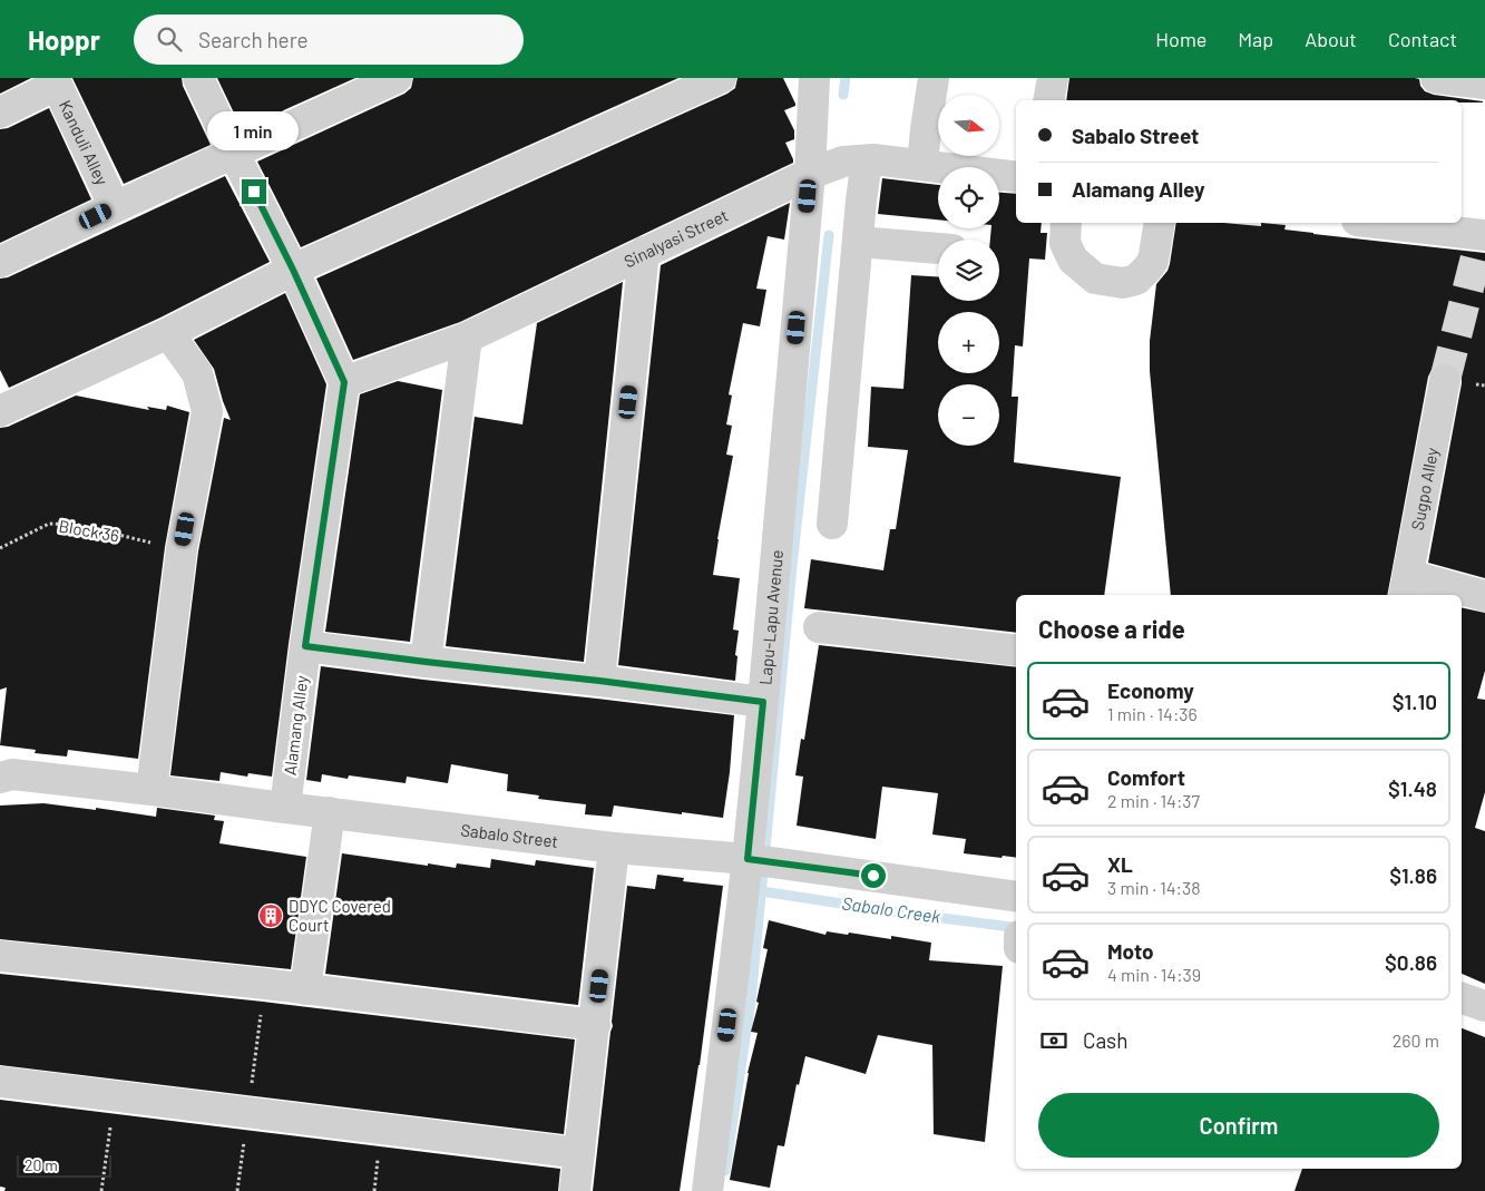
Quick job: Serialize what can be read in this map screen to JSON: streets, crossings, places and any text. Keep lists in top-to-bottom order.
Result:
{
  "streets": {
    "street": [
      "Kanduli Alley",
      "Sinalyasi Street",
      "Sugpo Alley",
      "Lapu-Lapu Avenue",
      "Alamang Alley",
      "Sabalo Street"
    ],
    "path": ["Block 36"]
  },
  "crossings": [
    ["Sinalyasi Street", "Lapu-Lapu Avenue"],
    ["Sinalyasi Street", "Alamang Alley"],
    ["Lapu-Lapu Avenue", "Sabalo Street"],
    ["Alamang Alley", "Sabalo Street"]
  ],
  "water": ["Sabalo Creek"],
  "places": {
    "building": ["DDYC Covered Court"]
  },
  "scale_bar": "20 m",
  "north": "right",
  "page": {
    "header": "Hoppr",
    "search": "Search here",
    "nav": [
      "Home",
      "Map",
      "About",
      "Contact"
    ],
    "map_buttons": ["+", "−"],
    "banner": ["Sabalo Street", "Alamang Alley"],
    "bubble": "1 min",
    "heading": "Choose a ride",
    "list": [
      {
        "name": "Economy",
        "note": "1 min · 14:36",
        "value": "$1.10"
      },
      {
        "name": "Comfort",
        "note": "2 min · 14:37",
        "value": "$1.48"
      },
      {
        "name": "XL",
        "note": "3 min · 14:38",
        "value": "$1.86"
      },
      {
        "name": "Moto",
        "note": "4 min · 14:39",
        "value": "$0.86"
      }
    ],
    "pay": ["Cash", "260 m"],
    "buttons": "Confirm",
    "scale": "20 m"
  }
}
